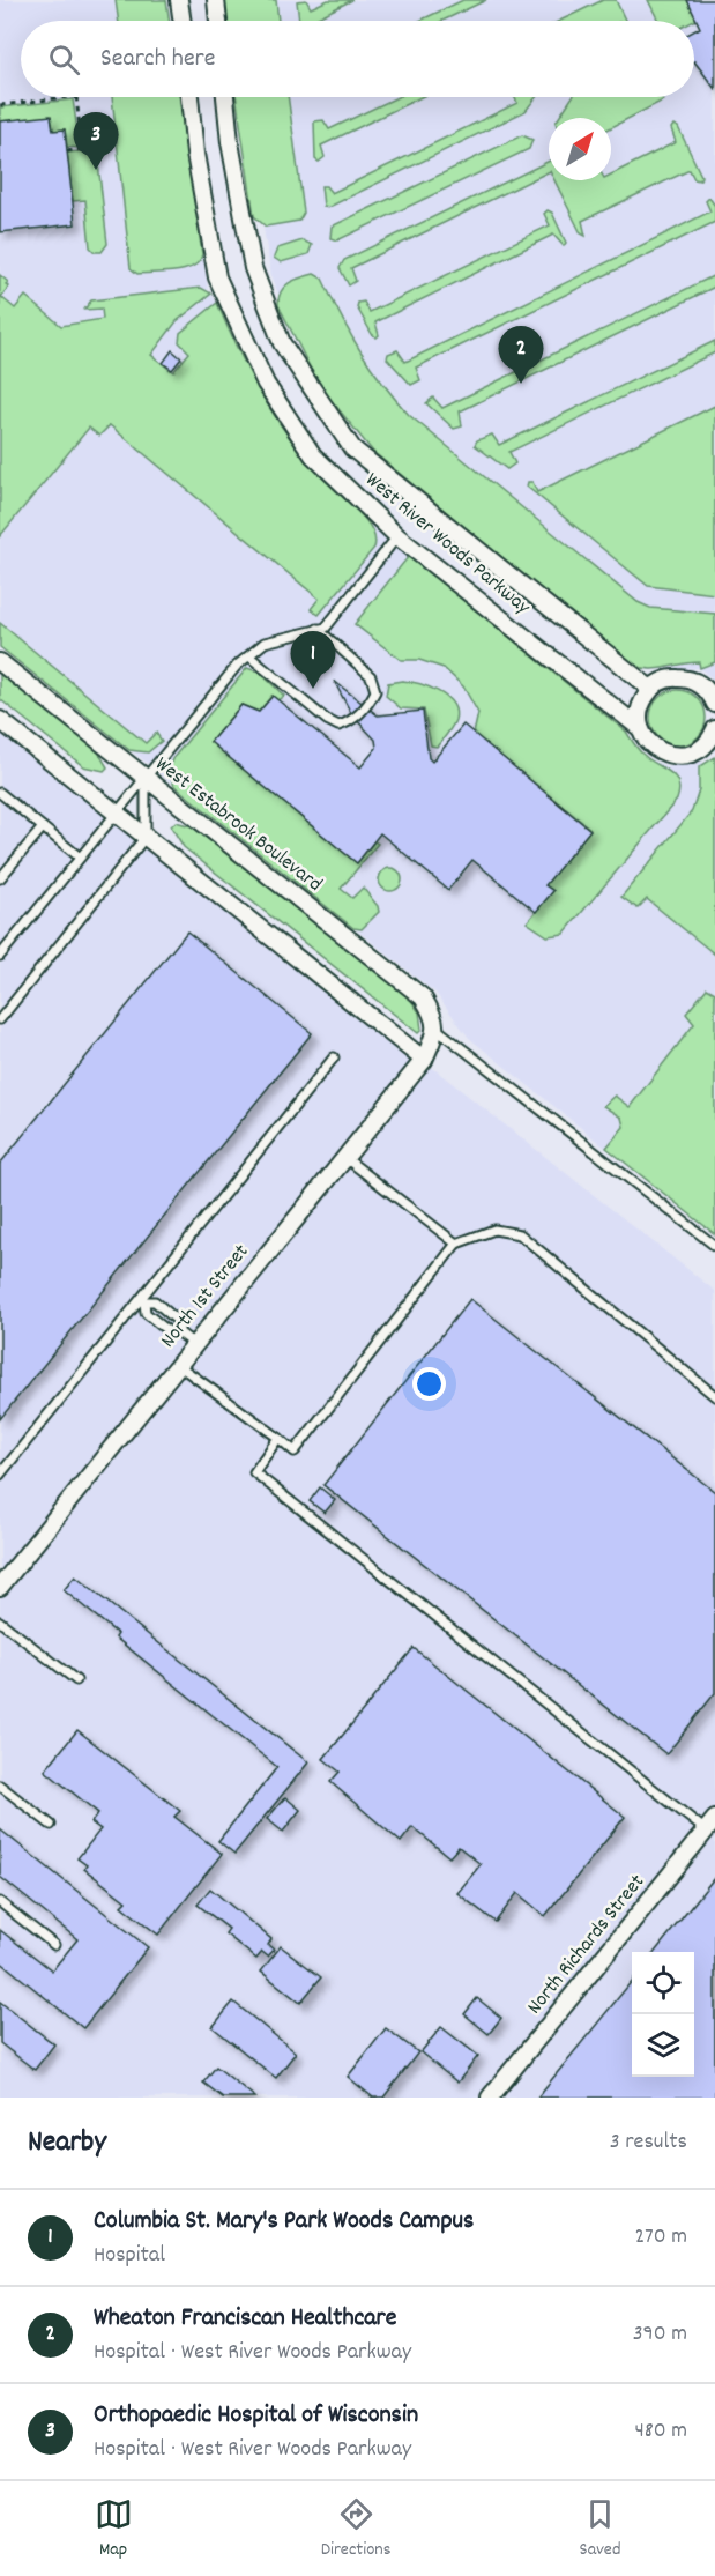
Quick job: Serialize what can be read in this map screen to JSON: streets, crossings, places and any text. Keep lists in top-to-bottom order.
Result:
{
  "streets": {
    "street": [
      "West River Woods Parkway",
      "West Estabrook Boulevard",
      "North 1st Street",
      "North Richards Street"
    ]
  },
  "crossings": [
    ["West Estabrook Boulevard", "North 1st Street"]
  ],
  "north": "top right",
  "page": {
    "search": "Search here",
    "pins": ["3", "2", "1"],
    "heading": ["Nearby", "3 results"],
    "list": [
      {
        "mark": "1",
        "name": "Columbia St. Mary's Park Woods Campus",
        "note": "Hospital",
        "value": "270 m"
      },
      {
        "mark": "2",
        "name": "Wheaton Franciscan Healthcare",
        "note": "Hospital · West River Woods Parkway",
        "value": "390 m"
      },
      {
        "mark": "3",
        "name": "Orthopaedic Hospital of Wisconsin",
        "note": "Hospital · West River Woods Parkway",
        "value": "480 m"
      }
    ],
    "nav": ["Map", "Directions", "Saved"]
  }
}
